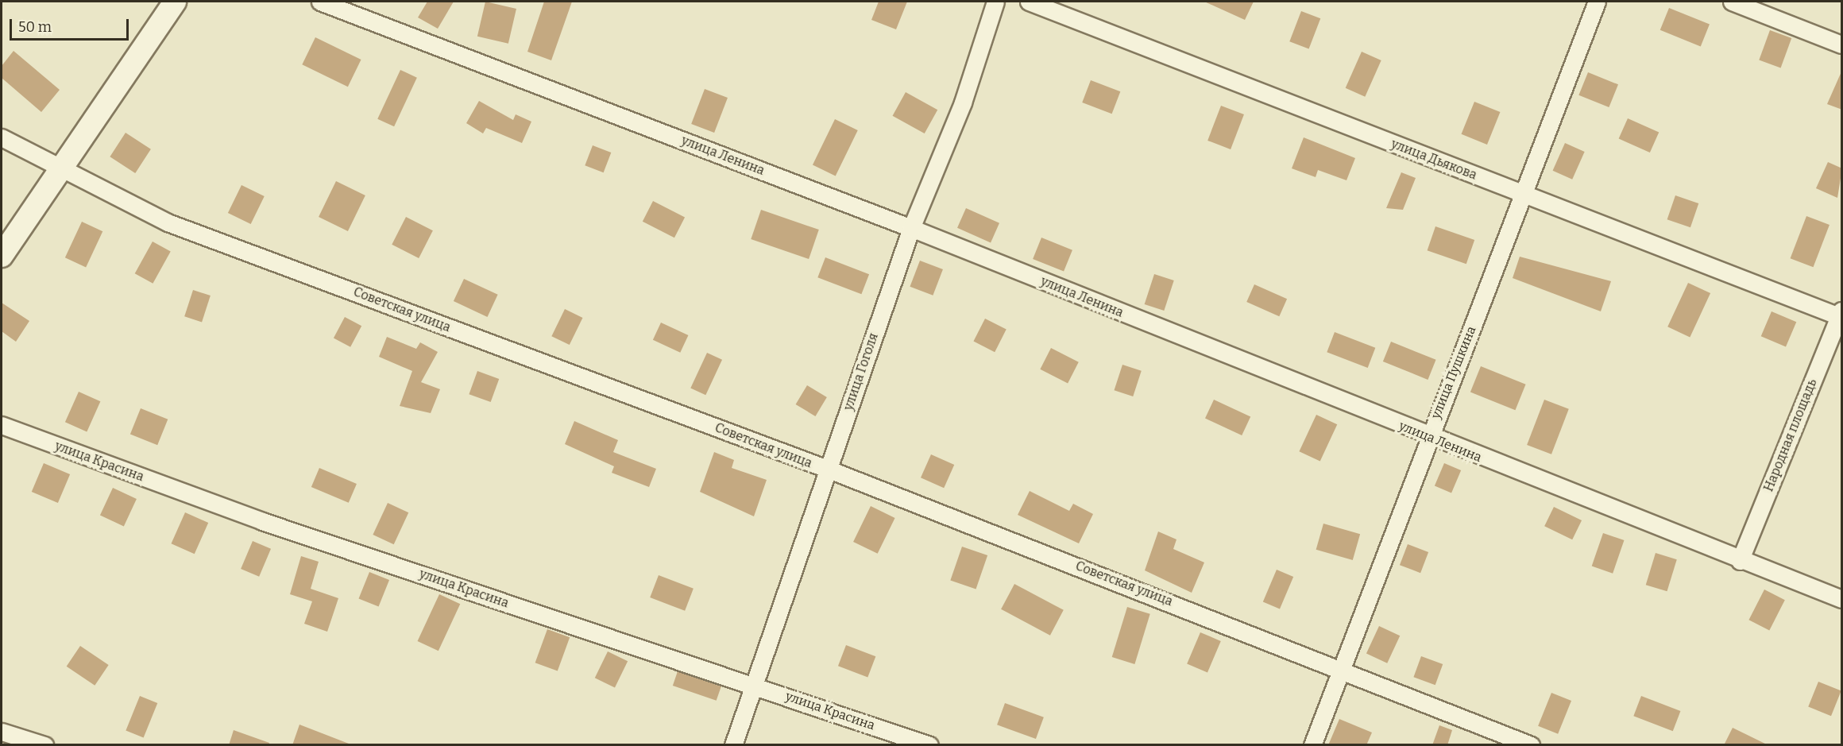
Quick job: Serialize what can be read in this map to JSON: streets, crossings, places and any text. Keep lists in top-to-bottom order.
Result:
{
  "streets": {
    "street": [
      "улица Ленина",
      "улица Дьякова",
      "Советская улица",
      "улица Гоголя",
      "улица Пушкина",
      "Народная площадь",
      "улица Красина"
    ]
  },
  "crossings": [
    ["улица Ленина", "улица Гоголя"],
    ["улица Ленина", "улица Пушкина"],
    ["улица Ленина", "Народная площадь"],
    ["улица Дьякова", "улица Пушкина"],
    ["улица Дьякова", "Народная площадь"],
    ["Советская улица", "улица Гоголя"],
    ["Советская улица", "улица Пушкина"],
    ["улица Гоголя", "улица Красина"]
  ],
  "scale_bar": "50 m"
}
